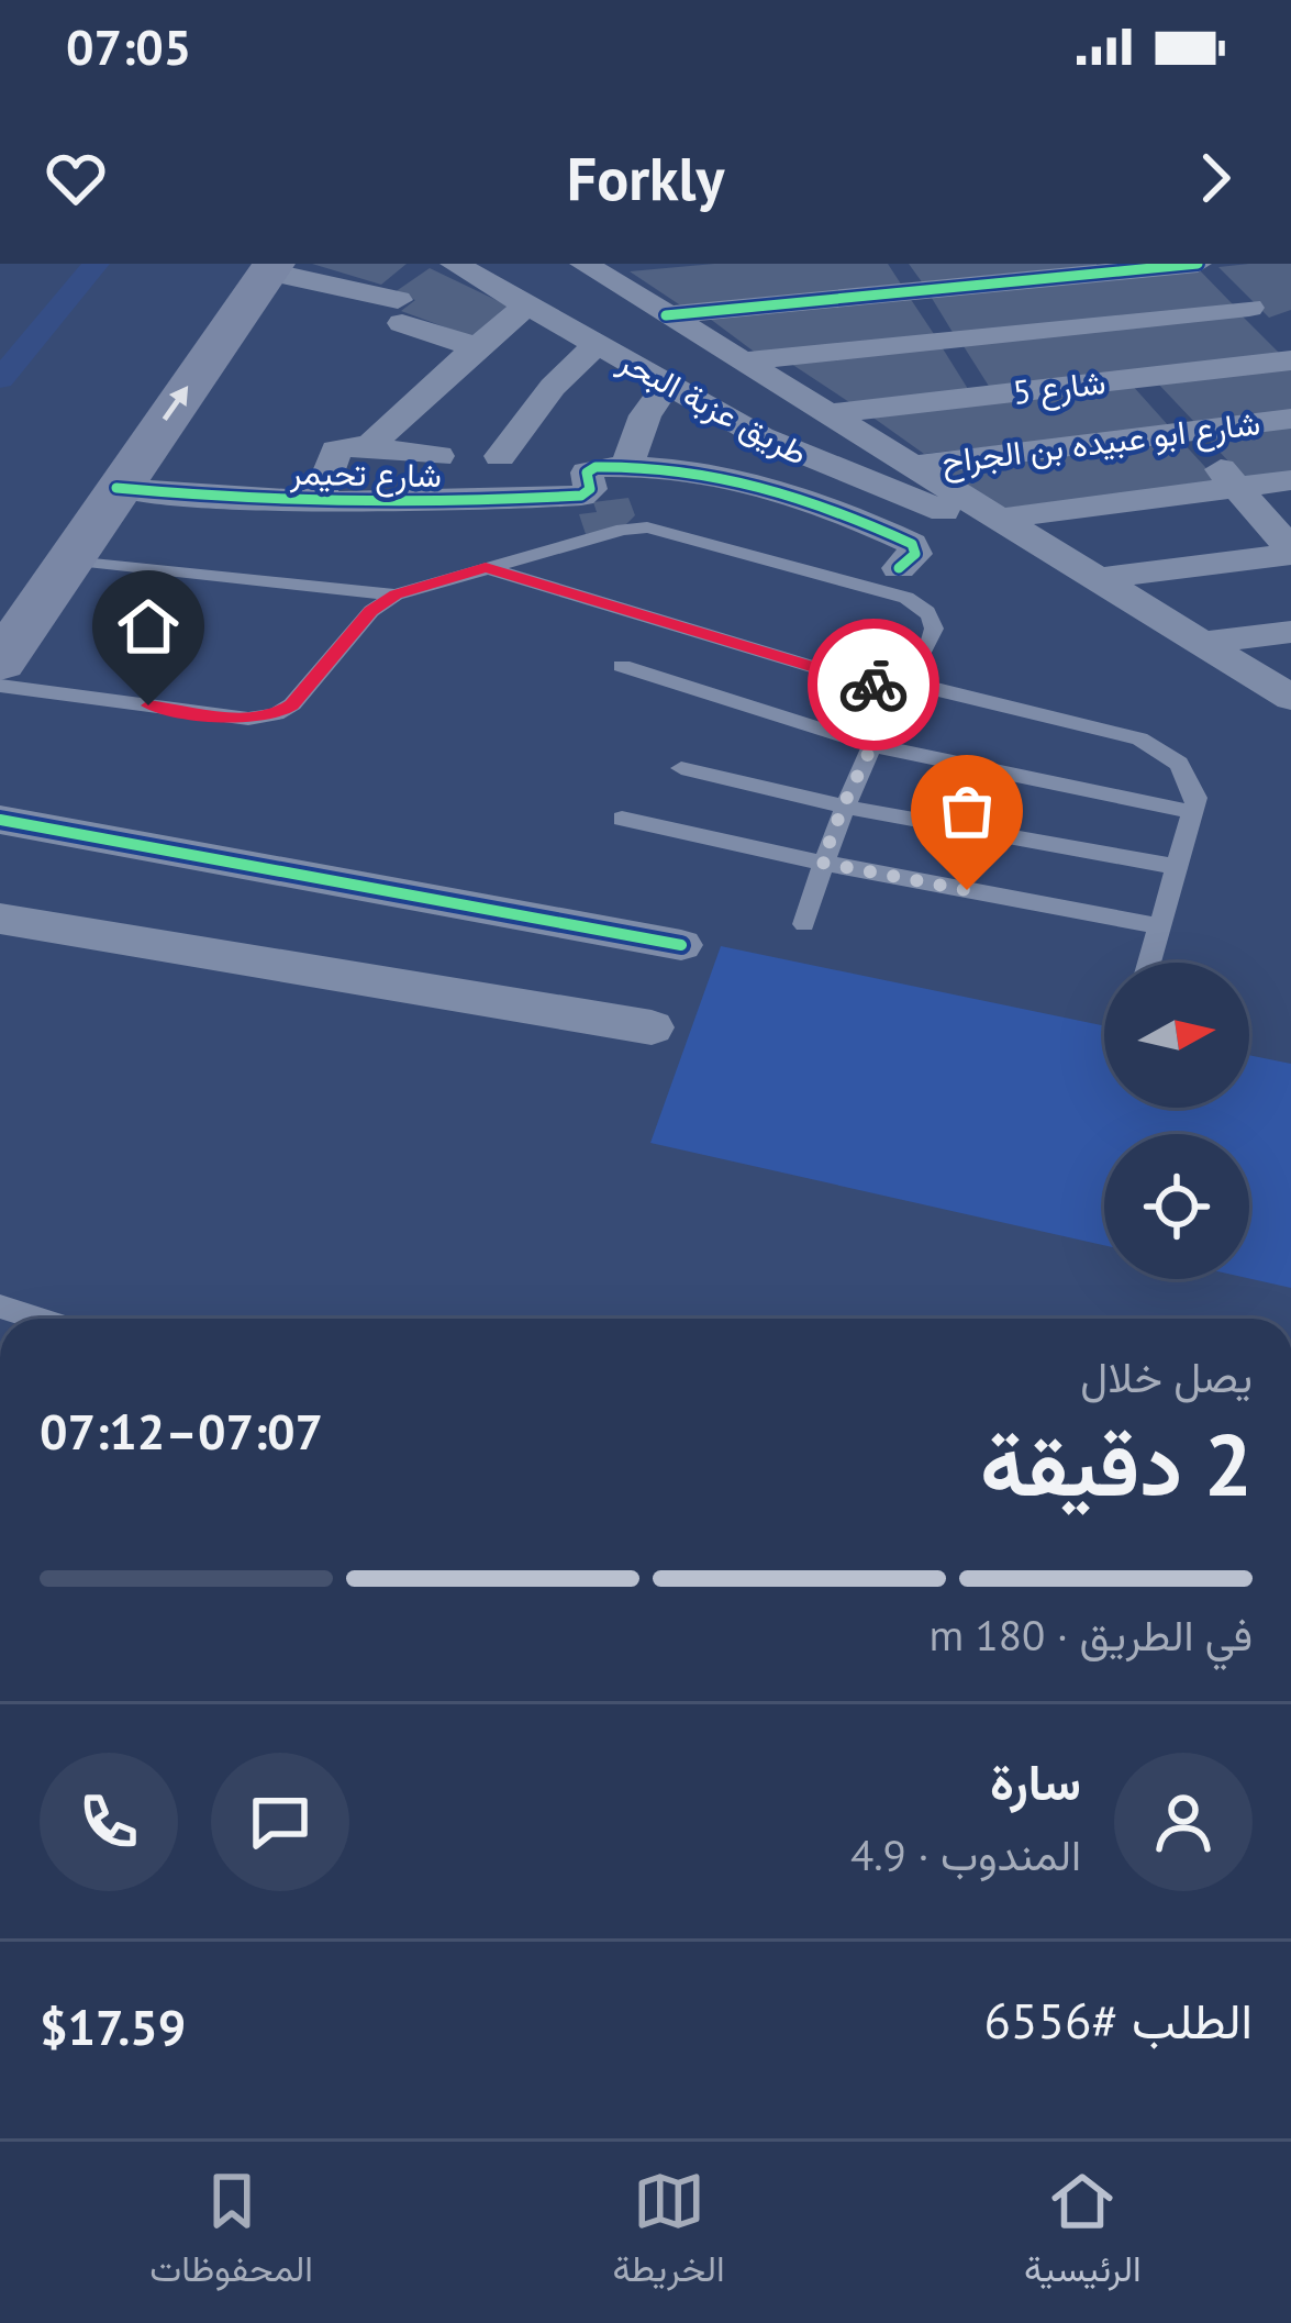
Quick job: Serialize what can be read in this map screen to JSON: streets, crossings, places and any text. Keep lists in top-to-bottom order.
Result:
{
  "streets": {
    "street": [
      "شارع 5",
      "طريق عزبة البحر",
      "شارع ابو عبيده بن الجراح",
      "شارع تحيمر"
    ]
  },
  "crossings": [
    ["شارع 5", "طريق عزبة البحر"],
    ["طريق عزبة البحر", "شارع ابو عبيده بن الجراح"]
  ],
  "north": "right",
  "page": {
    "status": "07:05",
    "header": "Forkly",
    "heading": ["2 دقيقة", "يصل خلال", "07:07–07:12"],
    "panel": [
      "سارة",
      "المندوب · 4.9",
      "الطلب #6556",
      "$17.59"
    ],
    "bar": "في الطريق · 180 m",
    "tabs": ["الرئيسية", "الخريطة", "المحفوظات"]
  }
}
